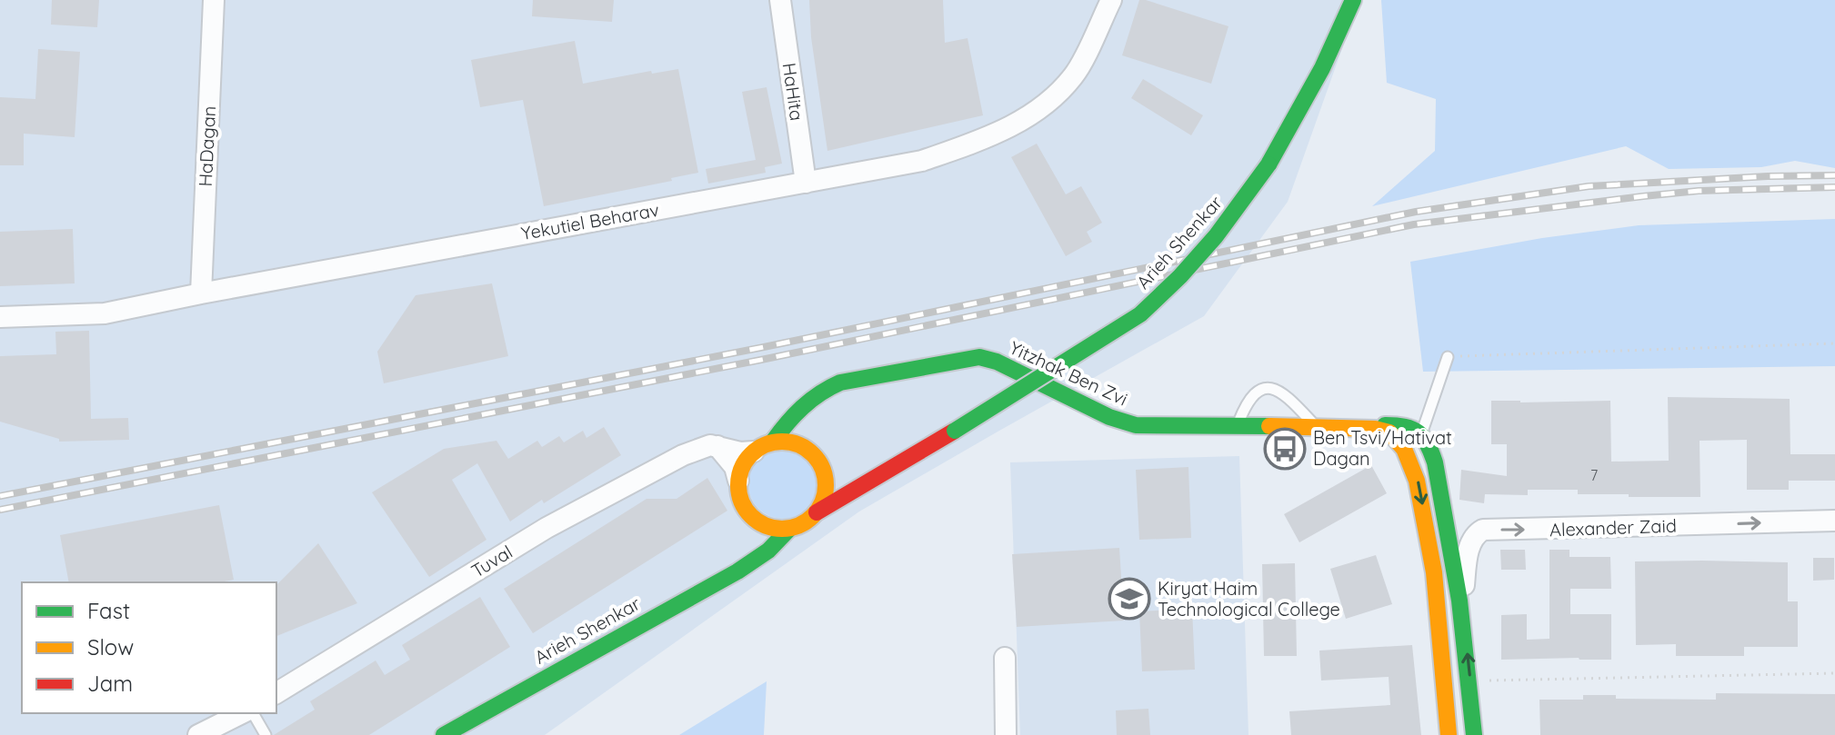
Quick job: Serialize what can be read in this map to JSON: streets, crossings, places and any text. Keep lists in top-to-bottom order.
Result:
{
  "streets": {
    "street": [
      "HaHita",
      "HaDagan",
      "Yekutiel Beharav",
      "Arieh Shenkar",
      "Yitzhak Ben Zvi",
      "Alexander Zaid",
      "Tuval"
    ]
  },
  "crossings": [
    ["HaHita", "Yekutiel Beharav"],
    ["HaDagan", "Yekutiel Beharav"],
    ["Arieh Shenkar", "Yitzhak Ben Zvi"],
    ["Arieh Shenkar", "Tuval"],
    ["Yitzhak Ben Zvi", "Tuval"]
  ],
  "one_way": ["Alexander Zaid"],
  "places": {
    "bus stop": ["Ben Tsvi/Hativat Dagan"],
    "school or university": ["Kiryat Haim Technological College"]
  },
  "house_numbers": ["7"],
  "legend": ["Fast", "Slow", "Jam"]
}
